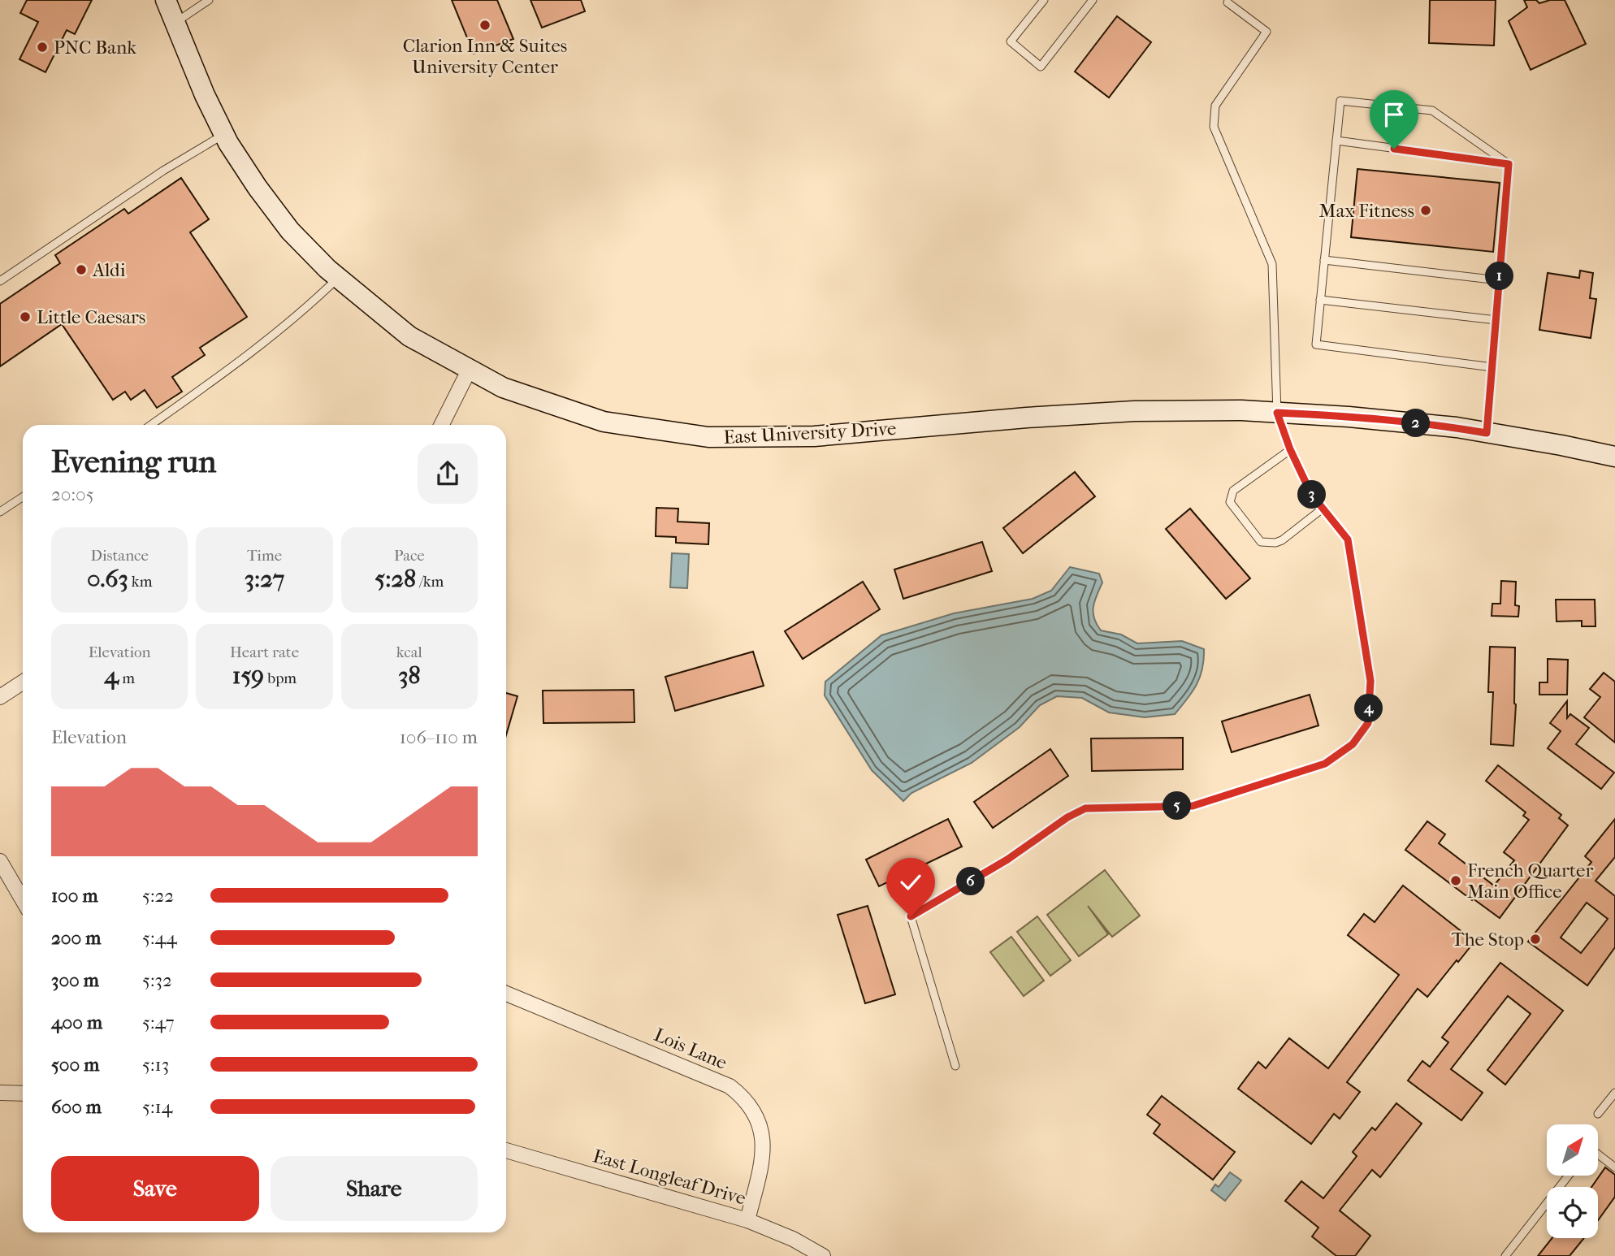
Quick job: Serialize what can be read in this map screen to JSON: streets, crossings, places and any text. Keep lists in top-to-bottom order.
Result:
{
  "streets": {
    "main road": ["East University Drive"],
    "street": ["Lois Lane", "East Longleaf Drive"]
  },
  "crossings": [
    ["Lois Lane", "East Longleaf Drive"]
  ],
  "places": [
    "Clarion Inn & Suites University Center",
    "PNC Bank",
    "Max Fitness",
    "Aldi",
    "Little Caesars",
    "French Quarter Main Office",
    "The Stop"
  ],
  "north": "top right",
  "page": {
    "pins": [
      "1",
      "2",
      "3",
      "4",
      "5",
      "6"
    ],
    "heading": ["Evening run", "20:05"],
    "stats": [
      ["Distance", "0.63 km"],
      ["Time", "3:27"],
      ["Pace", "5:28 /km"],
      ["Elevation", "4 m"],
      ["Heart rate", "159 bpm"],
      ["kcal", "38"]
    ],
    "chart": ["Elevation", "106–110 m"],
    "list": [
      {
        "name": "100 m",
        "note": "5:22"
      },
      {
        "name": "200 m",
        "note": "5:44"
      },
      {
        "name": "300 m",
        "note": "5:32"
      },
      {
        "name": "400 m",
        "note": "5:47"
      },
      {
        "name": "500 m",
        "note": "5:13"
      },
      {
        "name": "600 m",
        "note": "5:14"
      }
    ],
    "buttons": ["Save", "Share"]
  }
}
